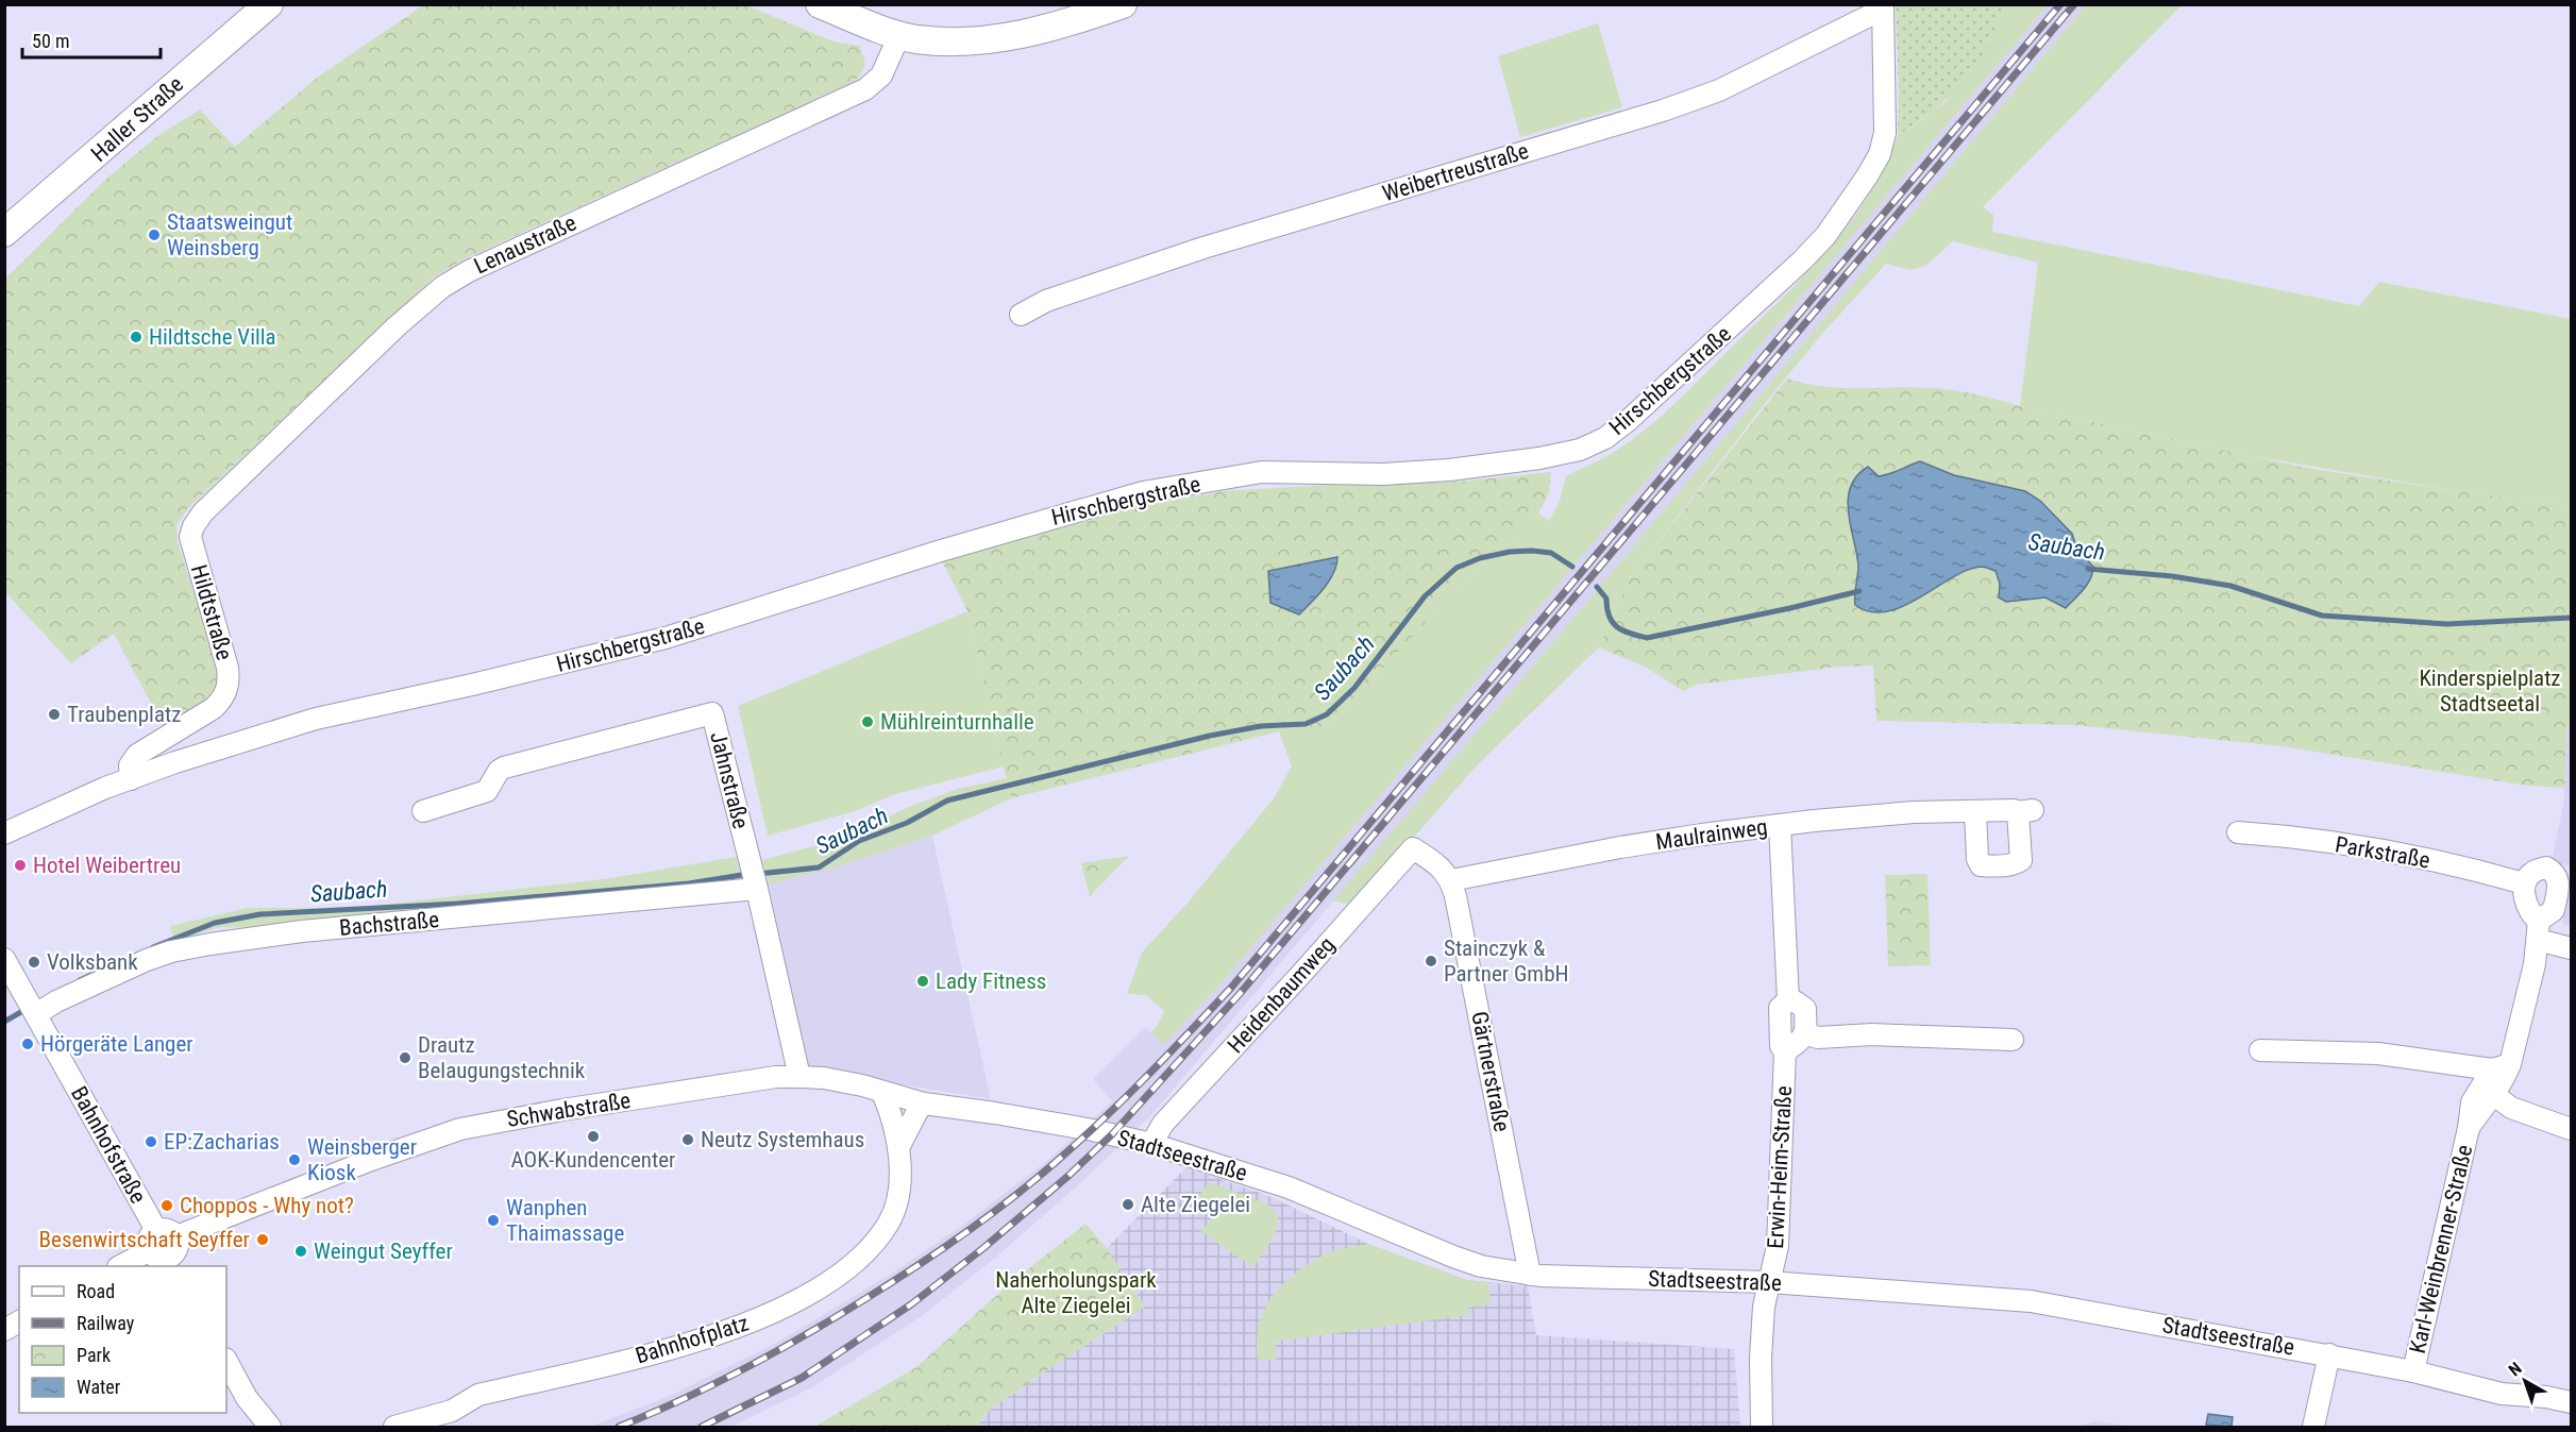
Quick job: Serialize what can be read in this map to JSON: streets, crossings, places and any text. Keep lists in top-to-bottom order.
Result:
{
  "streets": {
    "street": [
      "Haller Straße",
      "Weibertreustraße",
      "Lenaustraße",
      "Hirschbergstraße",
      "Hildtstraße",
      "Jahnstraße",
      "Maulrainweg",
      "Parkstraße",
      "Bachstraße",
      "Heidenbaumweg",
      "Gärtnerstraße",
      "Schwabstraße",
      "Bahnhofstraße",
      "Stadtseestraße",
      "Erwin-Heim-Straße",
      "Karl-Weinbrenner-Straße",
      "Bahnhofplatz"
    ]
  },
  "crossings": [
    ["Weibertreustraße", "Hirschbergstraße"],
    ["Lenaustraße", "Hildtstraße"],
    ["Hirschbergstraße", "Hildtstraße"],
    ["Jahnstraße", "Bachstraße"],
    ["Jahnstraße", "Schwabstraße"],
    ["Maulrainweg", "Heidenbaumweg"],
    ["Maulrainweg", "Gärtnerstraße"],
    ["Maulrainweg", "Erwin-Heim-Straße"],
    ["Parkstraße", "Karl-Weinbrenner-Straße"],
    ["Bachstraße", "Bahnhofstraße"],
    ["Heidenbaumweg", "Gärtnerstraße"],
    ["Heidenbaumweg", "Stadtseestraße"],
    ["Gärtnerstraße", "Stadtseestraße"],
    ["Schwabstraße", "Bahnhofstraße"],
    ["Schwabstraße", "Stadtseestraße"],
    ["Schwabstraße", "Bahnhofplatz"],
    ["Stadtseestraße", "Erwin-Heim-Straße"],
    ["Stadtseestraße", "Karl-Weinbrenner-Straße"]
  ],
  "water": ["Saubach"],
  "parks": ["Kinderspielplatz Stadtseetal", "Naherholungspark Alte Ziegelei"],
  "places": [
    "Staatsweingut Weinsberg",
    "Hildtsche Villa",
    "Traubenplatz",
    "Mühlreinturnhalle",
    "Hotel Weibertreu",
    "Stainczyk & Partner GmbH",
    "Volksbank",
    "Lady Fitness",
    "Hörgeräte Langer",
    "Drautz Belaugungstechnik",
    "AOK-Kundencenter",
    "Neutz Systemhaus",
    "EP:Zacharias",
    "Weinsberger Kiosk",
    "Alte Ziegelei",
    "Choppos - Why not?",
    "Wanphen Thaimassage",
    "Besenwirtschaft Seyffer",
    "Weingut Seyffer"
  ],
  "legend": [
    "Road",
    "Railway",
    "Park",
    "Water"
  ],
  "scale_bar": "50 m",
  "north": "top left"
}
